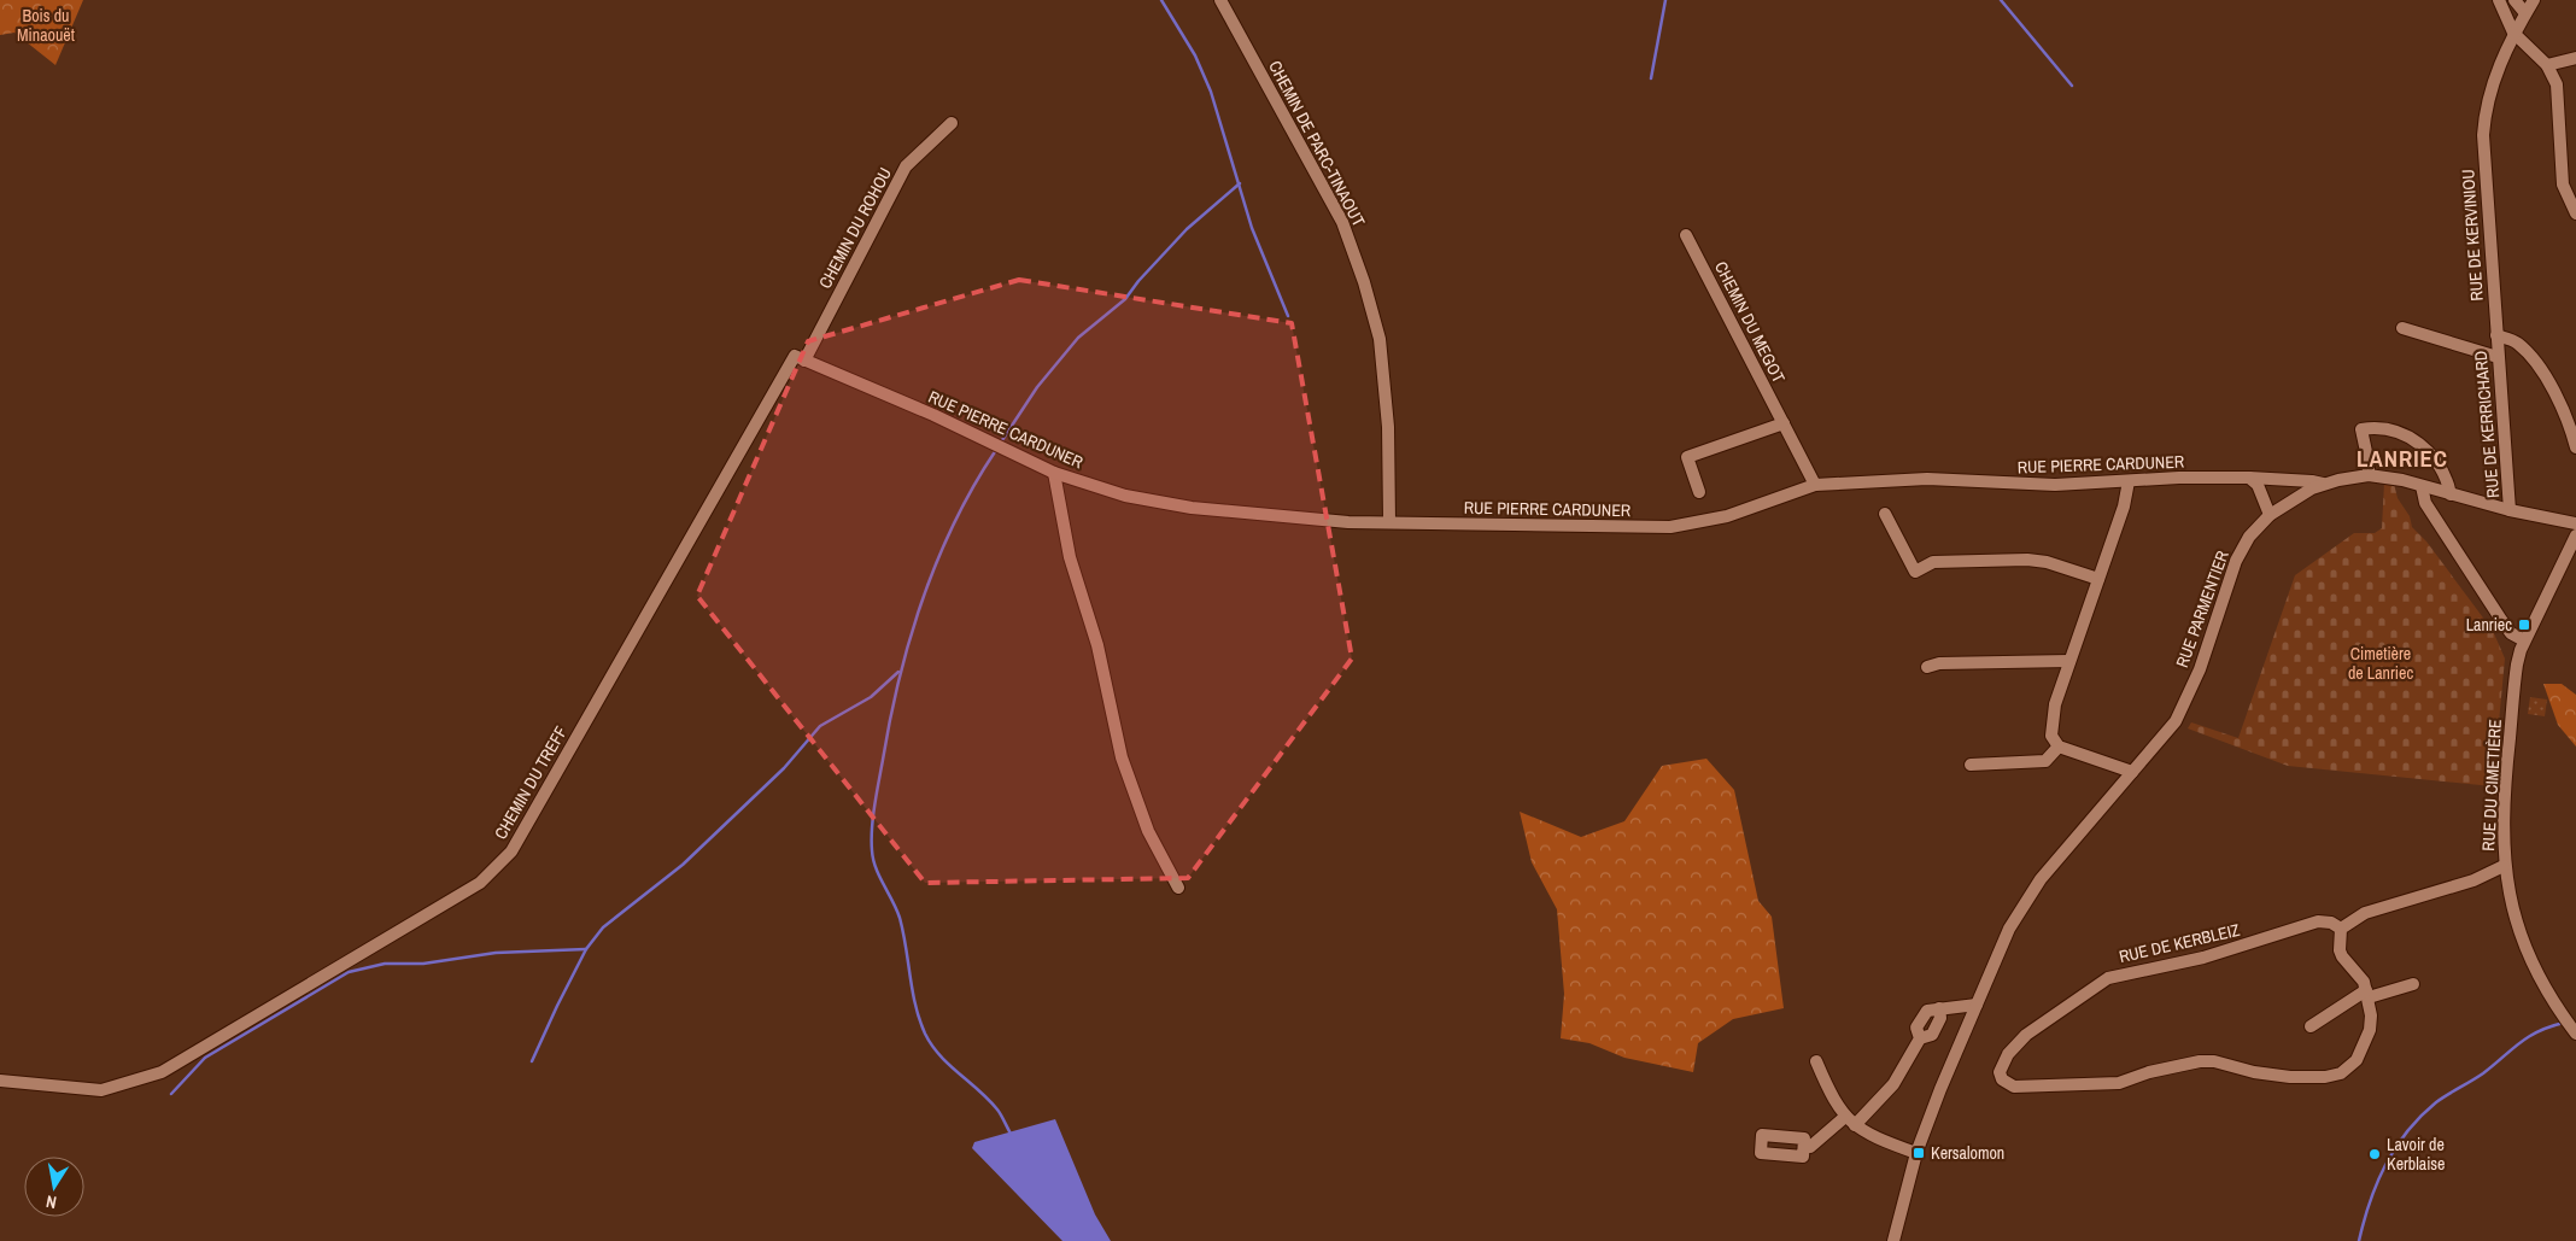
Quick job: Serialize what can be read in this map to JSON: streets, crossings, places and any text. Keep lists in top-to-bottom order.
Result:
{
  "streets": {
    "street": [
      "CHEMIN DE PARC-TINAOUT",
      "CHEMIN DU ROHOU",
      "RUE DE KERVINIOU",
      "CHEMIN DU MEGOT",
      "RUE DE KERRICHARD",
      "RUE PIERRE CARDUNER",
      "RUE PARMENTIER",
      "CHEMIN DU TREFF",
      "RUE DU CIMETIÈRE",
      "RUE DE KERBLEIZ"
    ]
  },
  "crossings": [
    ["CHEMIN DE PARC-TINAOUT", "RUE PIERRE CARDUNER"],
    ["CHEMIN DU ROHOU", "RUE PIERRE CARDUNER"],
    ["CHEMIN DU ROHOU", "CHEMIN DU TREFF"],
    ["RUE DE KERVINIOU", "RUE DE KERRICHARD"],
    ["CHEMIN DU MEGOT", "RUE PIERRE CARDUNER"],
    ["RUE DE KERRICHARD", "RUE PARMENTIER"],
    ["RUE PIERRE CARDUNER", "RUE PARMENTIER"],
    ["RUE PIERRE CARDUNER", "CHEMIN DU TREFF"]
  ],
  "districts": ["LANRIEC"],
  "parks": ["Bois du Minaouët", "Cimetière de Lanriec"],
  "places": {
    "transit": ["Lanriec", "Kersalomon"],
    "other": ["Lavoir de Kerblaise"]
  },
  "north": "bottom"
}
